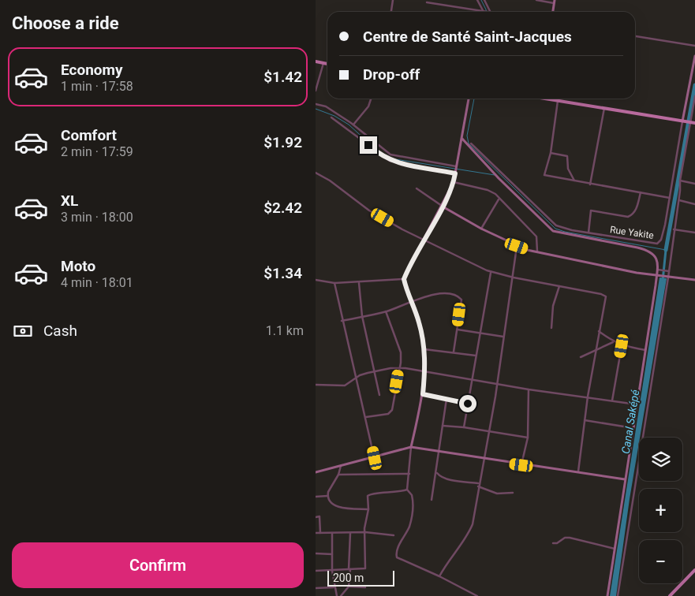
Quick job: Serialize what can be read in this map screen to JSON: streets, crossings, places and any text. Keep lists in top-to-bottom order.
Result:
{
  "streets": {
    "street": ["Rue Yakite"]
  },
  "water": ["Canal Saképé"],
  "scale_bar": "200 m",
  "page": {
    "heading": "Choose a ride",
    "banner": ["Centre de Santé Saint-Jacques", "Drop-off"],
    "list": [
      {
        "name": "Economy",
        "note": "1 min · 17:58",
        "value": "$1.42"
      },
      {
        "name": "Comfort",
        "note": "2 min · 17:59",
        "value": "$1.92"
      },
      {
        "name": "XL",
        "note": "3 min · 18:00",
        "value": "$2.42"
      },
      {
        "name": "Moto",
        "note": "4 min · 18:01",
        "value": "$1.34"
      }
    ],
    "pay": ["Cash", "1.1 km"],
    "map_buttons": ["+", "−"],
    "buttons": "Confirm",
    "scale": "200 m"
  }
}
